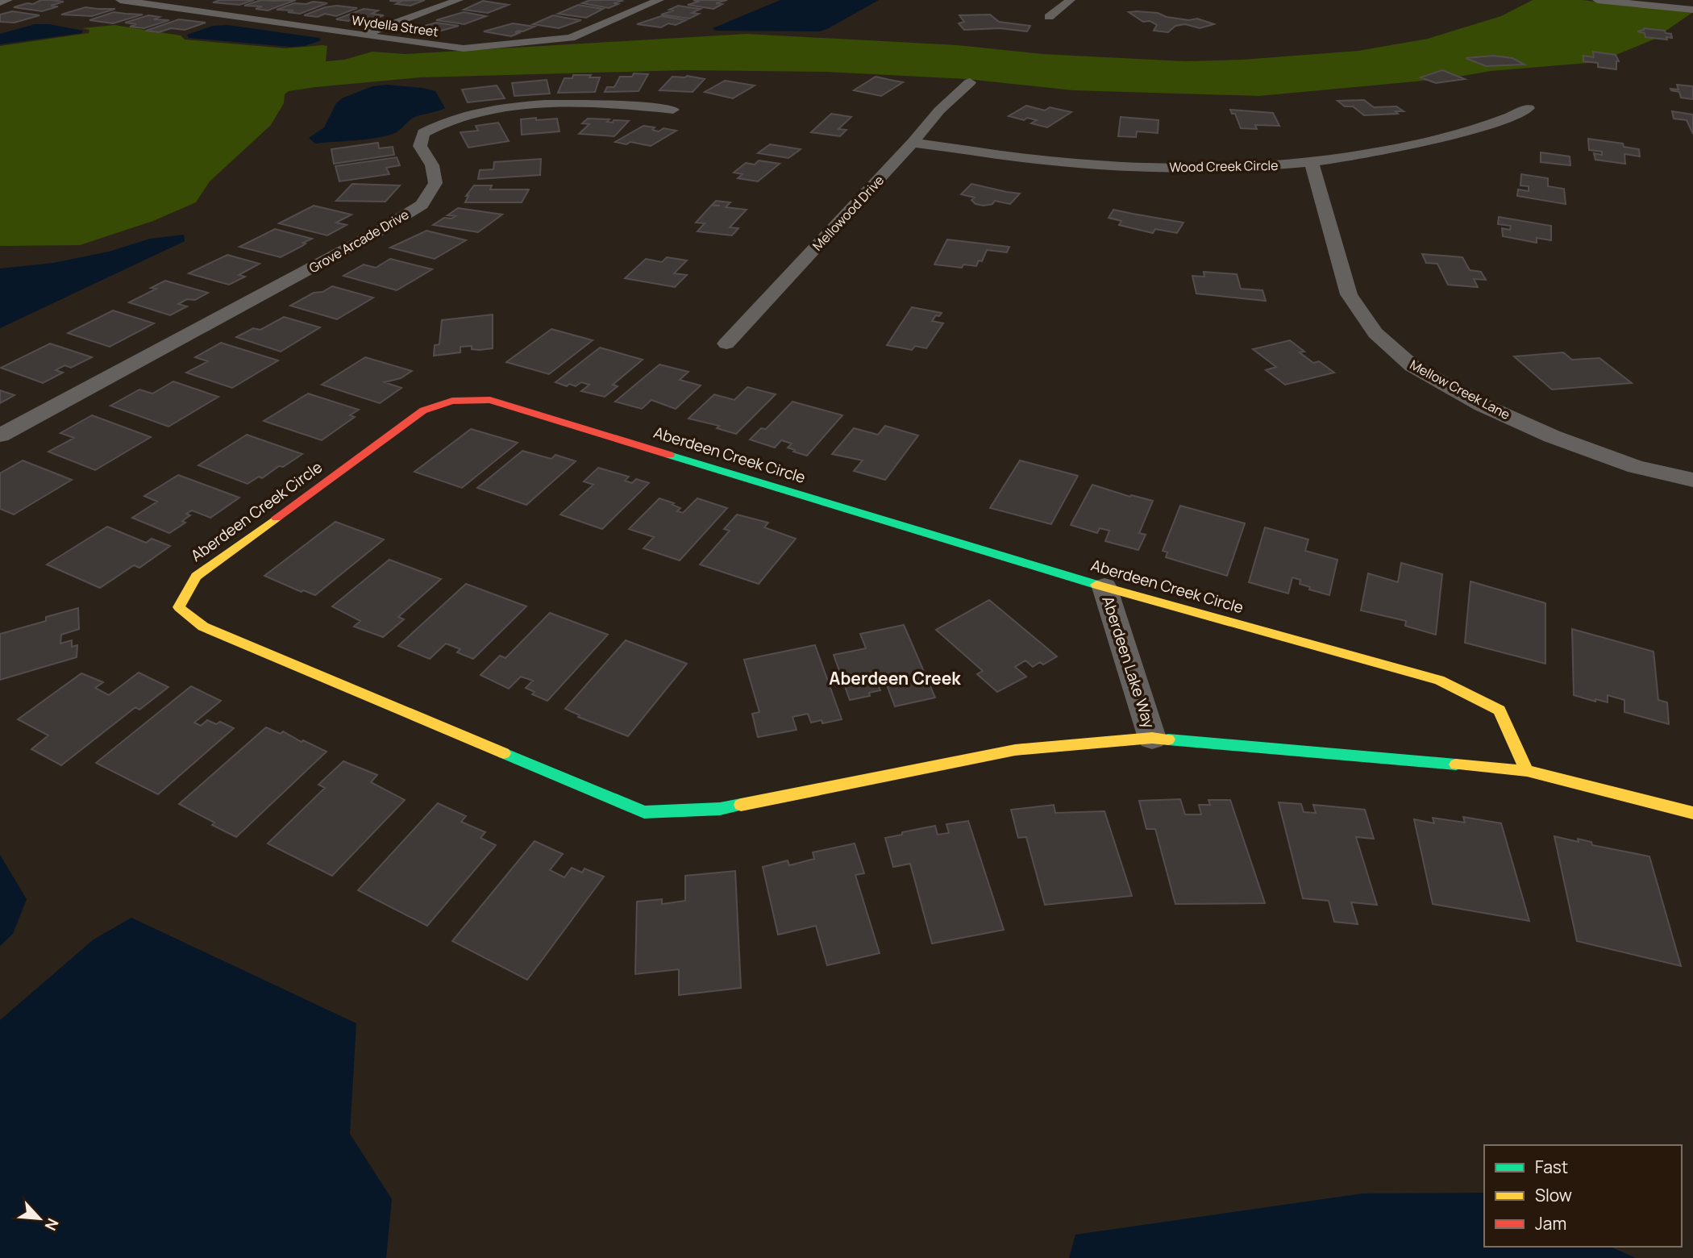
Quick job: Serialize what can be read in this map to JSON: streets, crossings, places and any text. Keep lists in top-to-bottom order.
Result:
{
  "streets": {
    "street": [
      "Wydella Street",
      "Wood Creek Circle",
      "Mellowood Drive",
      "Grove Arcade Drive",
      "Mellow Creek Lane",
      "Aberdeen Creek Circle",
      "Aberdeen Lake Way"
    ]
  },
  "crossings": [
    ["Wood Creek Circle", "Mellowood Drive"],
    ["Wood Creek Circle", "Mellow Creek Lane"],
    ["Aberdeen Creek Circle", "Aberdeen Lake Way"]
  ],
  "districts": ["Aberdeen Creek"],
  "legend": ["Fast", "Slow", "Jam"],
  "north": "bottom right"
}
